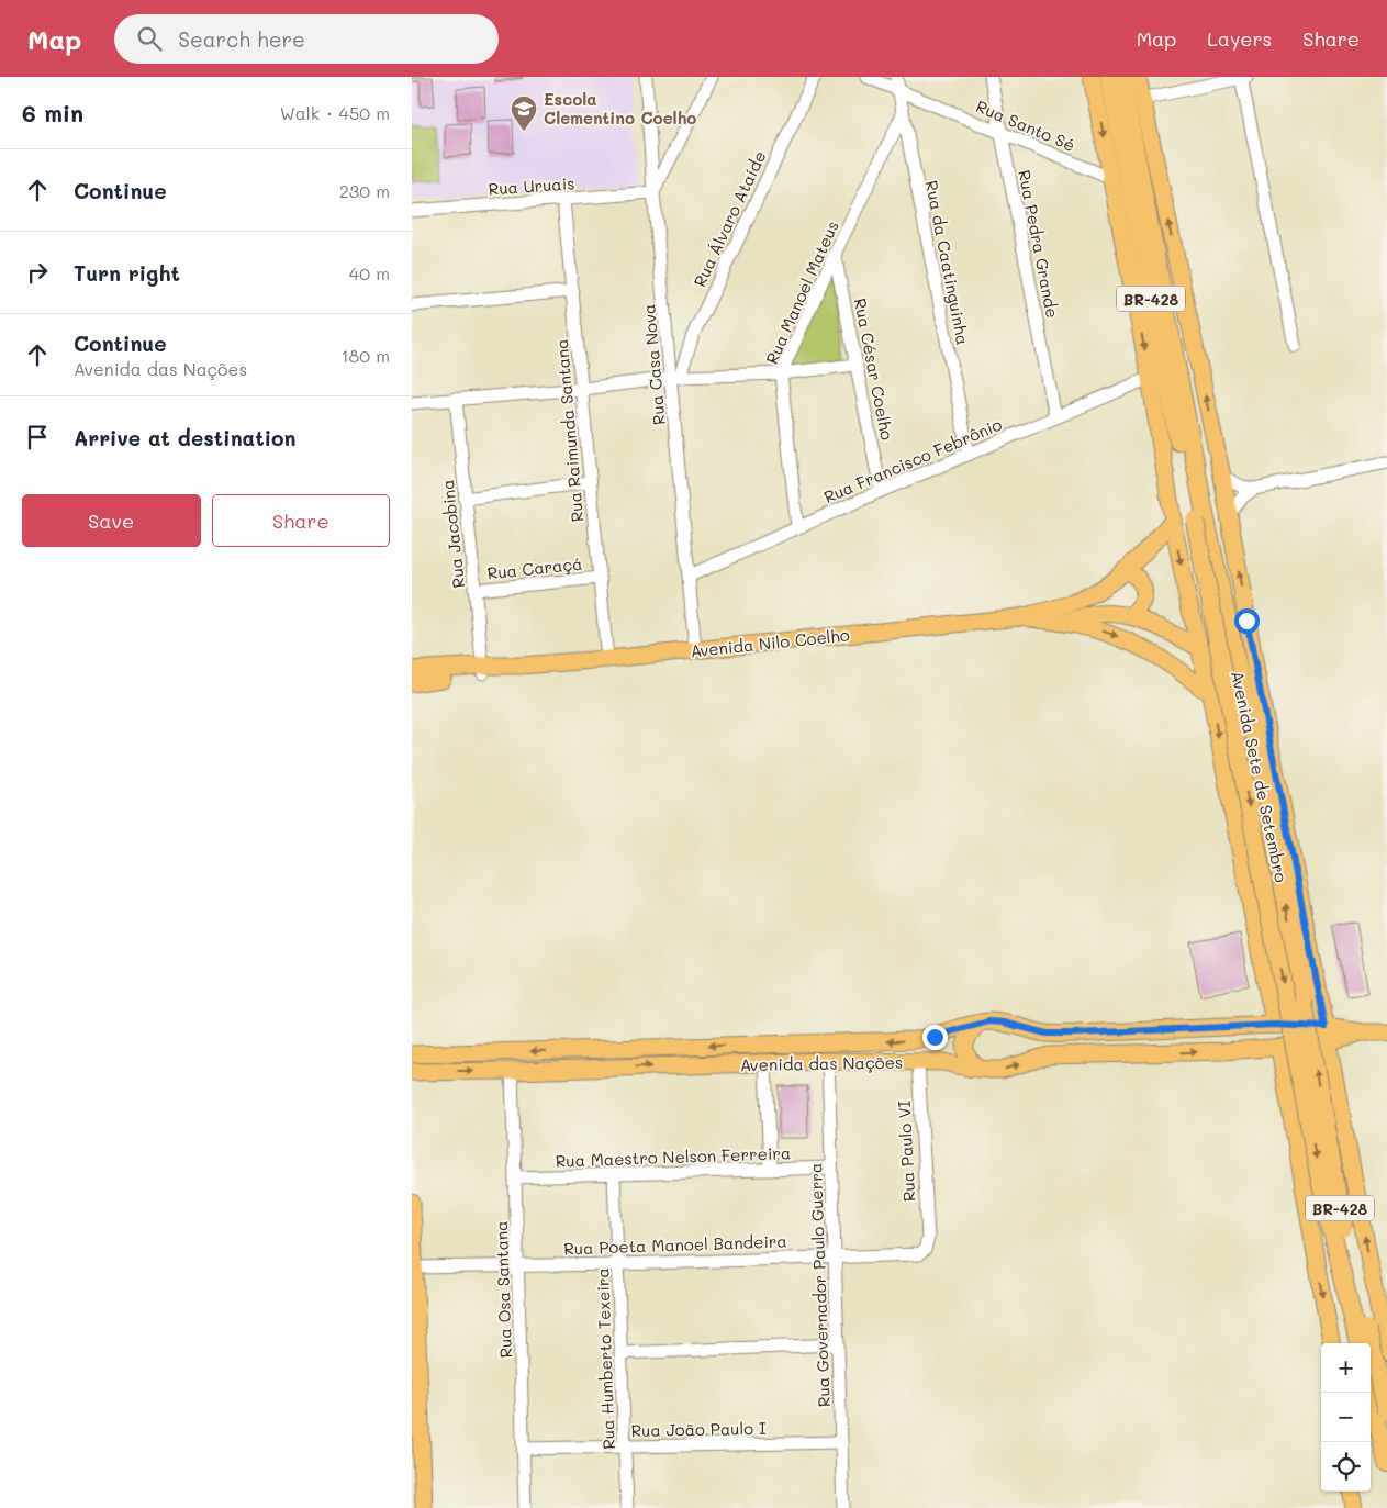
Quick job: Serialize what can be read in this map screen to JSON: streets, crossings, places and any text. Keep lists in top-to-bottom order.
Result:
{
  "streets": {
    "highway": ["BR-428", "Avenida Sete de Setembro"],
    "main road": ["Avenida Nilo Coelho", "Avenida das Nações"],
    "street": [
      "Rua Santo Sé",
      "Rua Uruais",
      "Rua Álvaro Ataíde",
      "Rua Pedra Grande",
      "Rua da Caatinguinha",
      "Rua Manoel Mateus",
      "Rua Casa Nova",
      "Rua César Coelho",
      "Rua Raimunda Santana",
      "Rua Francisco Febrônio",
      "Rua Jacobina",
      "Rua Caraçá",
      "Rua Paulo VI",
      "Rua Maestro Nelson Ferreira",
      "Rua Poeta Manoel Bandeira",
      "Rua Governador Paulo Guerra",
      "Rua Osa Santana",
      "Rua Humberto Texeira",
      "Rua João Paulo I"
    ]
  },
  "crossings": [
    ["Rua Santo Sé", "Rua Pedra Grande"],
    ["Rua Santo Sé", "Rua da Caatinguinha"],
    ["Rua Santo Sé", "Avenida Sete de Setembro"],
    ["Rua Uruais", "Rua Casa Nova"],
    ["Rua Uruais", "Rua Raimunda Santana"],
    ["Rua Álvaro Ataíde", "Rua Casa Nova"],
    ["Rua Pedra Grande", "Rua Francisco Febrônio"],
    ["Rua da Caatinguinha", "Rua Manoel Mateus"],
    ["Rua da Caatinguinha", "Rua Francisco Febrônio"],
    ["Rua Manoel Mateus", "Rua César Coelho"],
    ["Rua Manoel Mateus", "Rua Francisco Febrônio"],
    ["Rua Casa Nova", "Rua Francisco Febrônio"],
    ["Rua Casa Nova", "Avenida Nilo Coelho"],
    ["Rua César Coelho", "Rua Francisco Febrônio"],
    ["Rua Raimunda Santana", "Rua Caraçá"],
    ["Rua Raimunda Santana", "Avenida Nilo Coelho"],
    ["Rua Francisco Febrônio", "Avenida Sete de Setembro"],
    ["Rua Jacobina", "Rua Caraçá"],
    ["Rua Jacobina", "Avenida Nilo Coelho"],
    ["Avenida Sete de Setembro", "Avenida das Nações"],
    ["Avenida das Nações", "Rua Paulo VI"],
    ["Avenida das Nações", "Rua Governador Paulo Guerra"],
    ["Avenida das Nações", "Rua Osa Santana"],
    ["Rua Paulo VI", "Rua Poeta Manoel Bandeira"],
    ["Rua Maestro Nelson Ferreira", "Rua Governador Paulo Guerra"],
    ["Rua Maestro Nelson Ferreira", "Rua Osa Santana"],
    ["Rua Maestro Nelson Ferreira", "Rua Humberto Texeira"],
    ["Rua Poeta Manoel Bandeira", "Rua Governador Paulo Guerra"],
    ["Rua Poeta Manoel Bandeira", "Rua Osa Santana"],
    ["Rua Poeta Manoel Bandeira", "Rua Humberto Texeira"],
    ["Rua Governador Paulo Guerra", "Rua João Paulo I"],
    ["Rua Osa Santana", "Rua João Paulo I"],
    ["Rua Humberto Texeira", "Rua João Paulo I"]
  ],
  "places": {
    "school or university": ["Escola Clementino Coelho"]
  },
  "page": {
    "header": "Map",
    "search": "Search here",
    "nav": ["Map", "Layers", "Share"],
    "heading": ["6 min", "Walk · 450 m"],
    "list": [
      ["Continue", "230 m"],
      ["Turn right", "40 m"],
      ["Continue", "Avenida das Nações", "180 m"],
      "Arrive at destination"
    ],
    "buttons": ["Save", "Share"],
    "map_buttons": ["+", "−"]
  }
}
